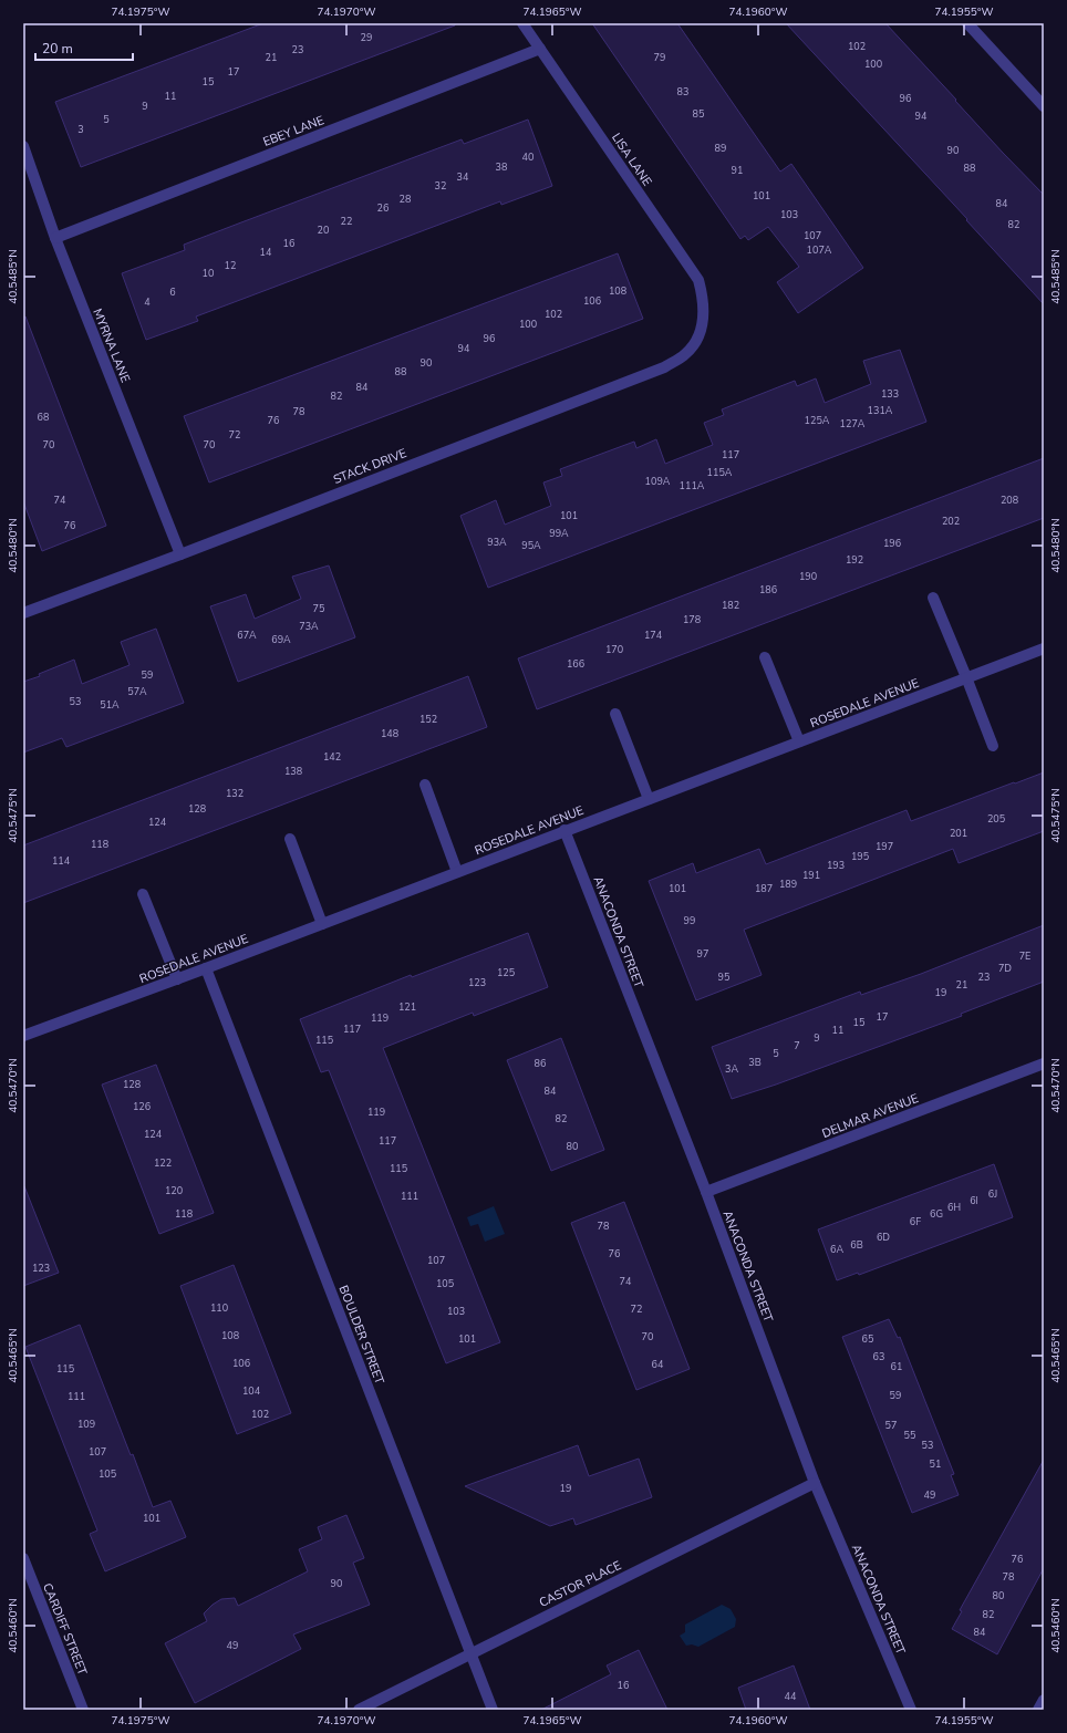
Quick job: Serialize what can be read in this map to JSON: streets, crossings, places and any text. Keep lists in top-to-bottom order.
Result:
{
  "streets": {
    "street": [
      "EBEY LANE",
      "LISA LANE",
      "MYRNA LANE",
      "STACK DRIVE",
      "ROSEDALE AVENUE",
      "ANACONDA STREET",
      "DELMAR AVENUE",
      "BOULDER STREET",
      "CASTOR PLACE",
      "CARDIFF STREET"
    ]
  },
  "crossings": [
    ["EBEY LANE", "LISA LANE"],
    ["EBEY LANE", "MYRNA LANE"],
    ["LISA LANE", "STACK DRIVE"],
    ["MYRNA LANE", "STACK DRIVE"],
    ["ROSEDALE AVENUE", "ANACONDA STREET"],
    ["ROSEDALE AVENUE", "BOULDER STREET"],
    ["ANACONDA STREET", "DELMAR AVENUE"],
    ["ANACONDA STREET", "CASTOR PLACE"],
    ["BOULDER STREET", "CASTOR PLACE"]
  ],
  "house_numbers": [
    "29",
    "102",
    "23",
    "21",
    "79",
    "100",
    "17",
    "15",
    "83",
    "11",
    "96",
    "9",
    "85",
    "94",
    "5",
    "3",
    "89",
    "90",
    "40",
    "38",
    "88",
    "91",
    "34",
    "32",
    "101",
    "28",
    "84",
    "26",
    "103",
    "22",
    "82",
    "20",
    "107",
    "16",
    "107A",
    "14",
    "12",
    "10",
    "108",
    "6",
    "106",
    "4",
    "102",
    "100",
    "96",
    "94",
    "90",
    "88",
    "84",
    "133",
    "82",
    "131A",
    "78",
    "68",
    "76",
    "125A",
    "127A",
    "72",
    "70",
    "70",
    "117",
    "115A",
    "109A",
    "111A",
    "74",
    "208",
    "101",
    "202",
    "76",
    "99A",
    "93A",
    "196",
    "95A",
    "192",
    "190",
    "186",
    "182",
    "75",
    "178",
    "73A",
    "67A",
    "174",
    "69A",
    "170",
    "166",
    "59",
    "57A",
    "53",
    "51A",
    "152",
    "148",
    "142",
    "138",
    "132",
    "128",
    "205",
    "124",
    "201",
    "118",
    "197",
    "195",
    "114",
    "193",
    "191",
    "189",
    "101",
    "187",
    "99",
    "97",
    "7E",
    "7D",
    "125",
    "95",
    "23",
    "123",
    "21",
    "19",
    "121",
    "17",
    "119",
    "15",
    "117",
    "11",
    "9",
    "115",
    "7",
    "5",
    "3B",
    "86",
    "3A",
    "128",
    "84",
    "126",
    "119",
    "82",
    "124",
    "117",
    "80",
    "122",
    "115",
    "120",
    "6J",
    "111",
    "6I",
    "6H",
    "118",
    "6G",
    "6F",
    "78",
    "6D",
    "6B",
    "6A",
    "76",
    "107",
    "123",
    "74",
    "105",
    "110",
    "72",
    "103",
    "108",
    "70",
    "101",
    "65",
    "63",
    "106",
    "64",
    "61",
    "115",
    "104",
    "59",
    "111",
    "102",
    "109",
    "57",
    "55",
    "53",
    "107",
    "51",
    "105",
    "19",
    "49",
    "101",
    "76",
    "78",
    "90",
    "80",
    "82",
    "84",
    "49",
    "16",
    "44"
  ],
  "scale_bar": "20 m",
  "coordinates": [
    "74.1975°W",
    "74.1970°W",
    "74.1965°W",
    "74.1960°W",
    "74.1955°W",
    "40.5485°N",
    "40.5480°N",
    "40.5475°N",
    "40.5470°N",
    "40.5465°N",
    "40.5460°N"
  ]
}
